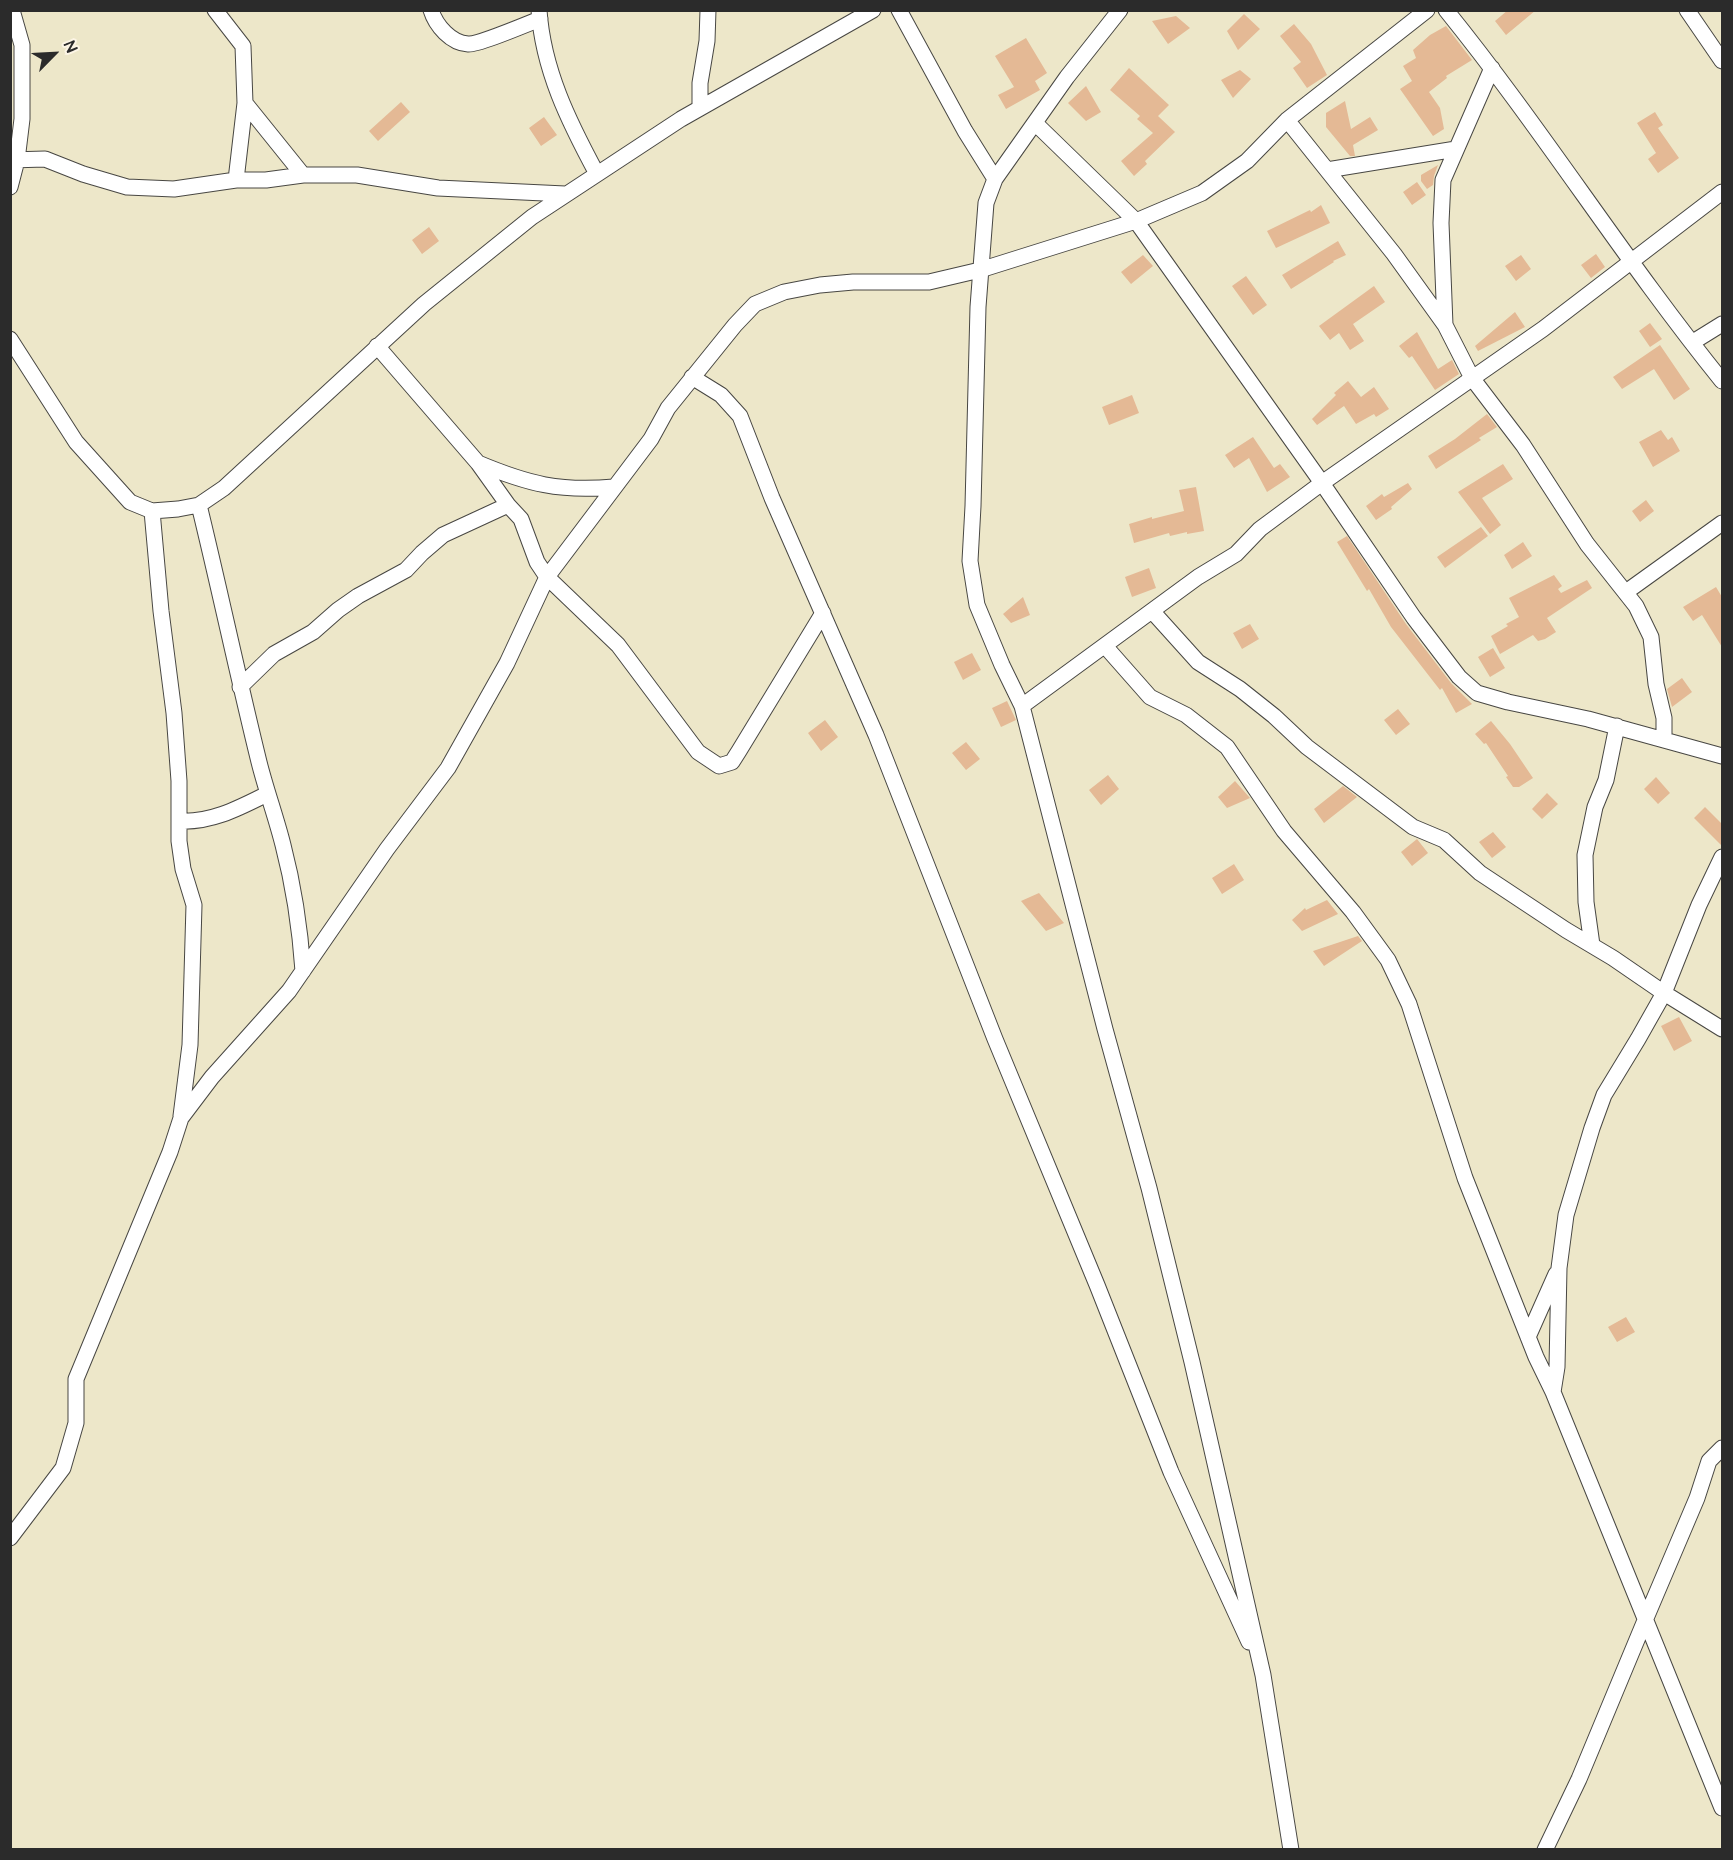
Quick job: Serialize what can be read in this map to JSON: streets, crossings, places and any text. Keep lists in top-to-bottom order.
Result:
{
  "north": "top right"
}
